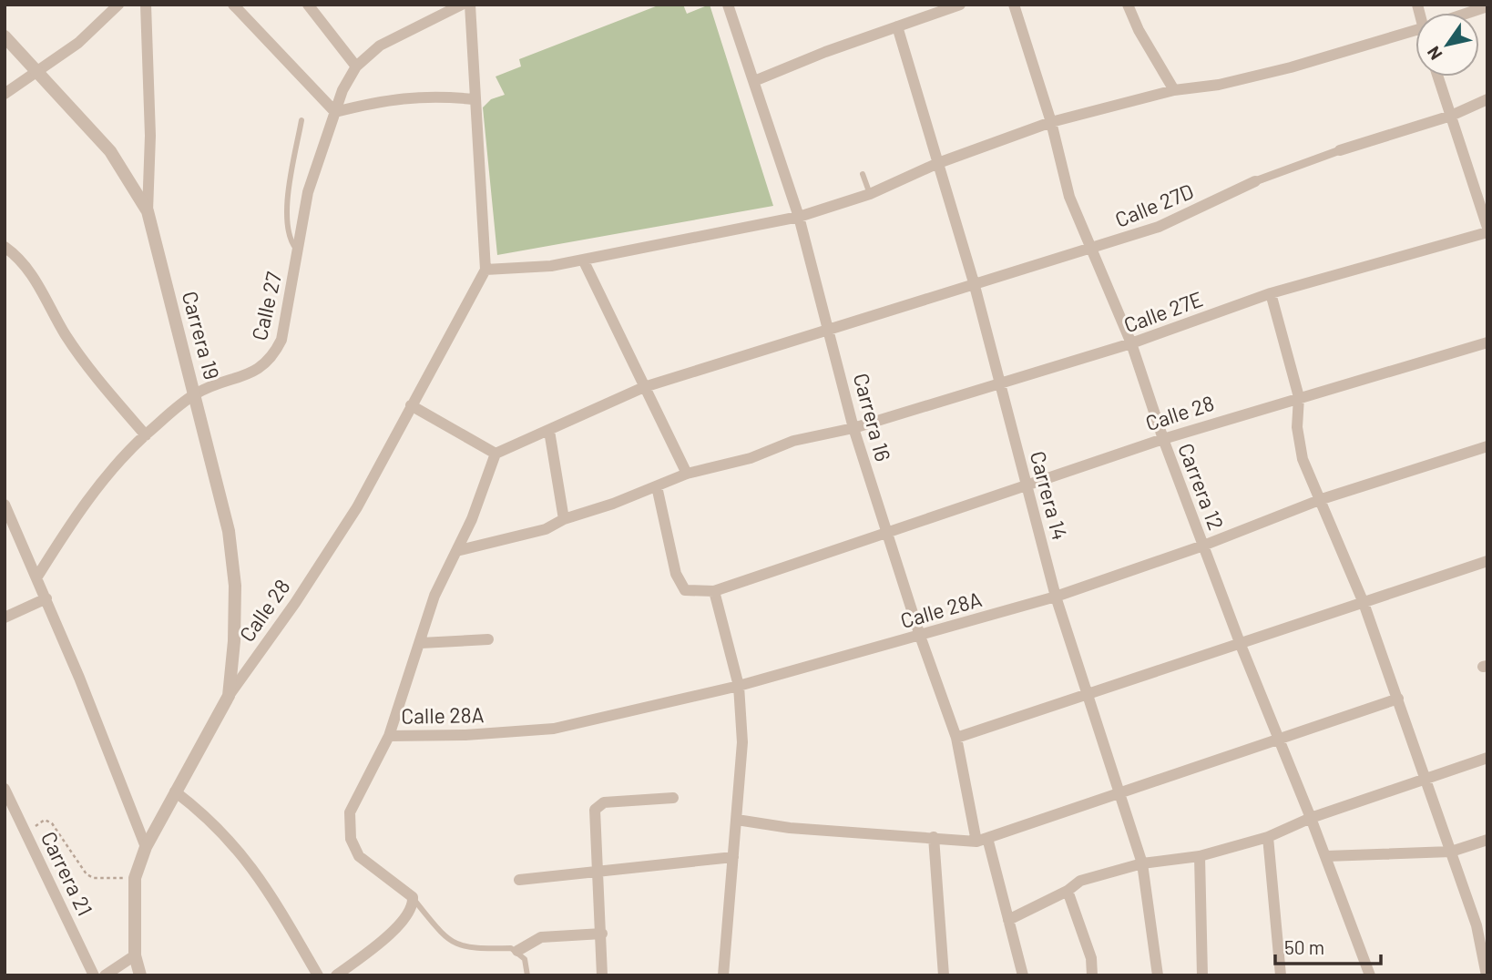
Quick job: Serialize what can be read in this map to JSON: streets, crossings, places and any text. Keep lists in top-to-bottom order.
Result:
{
  "streets": {
    "street": [
      "Calle 27D",
      "Calle 27",
      "Calle 27E",
      "Carrera 19",
      "Calle 28",
      "Carrera 16",
      "Carrera 12",
      "Carrera 14",
      "Calle 28A",
      "Carrera 21"
    ]
  },
  "crossings": [
    ["Calle 27D", "Carrera 16"],
    ["Calle 27D", "Carrera 12"],
    ["Calle 27D", "Carrera 14"],
    ["Calle 27", "Carrera 19"],
    ["Calle 27E", "Carrera 16"],
    ["Calle 27E", "Carrera 12"],
    ["Calle 27E", "Carrera 14"],
    ["Carrera 19", "Calle 28"],
    ["Calle 28", "Carrera 16"],
    ["Calle 28", "Carrera 12"],
    ["Calle 28", "Carrera 14"],
    ["Carrera 16", "Calle 28A"],
    ["Carrera 12", "Calle 28A"],
    ["Carrera 14", "Calle 28A"]
  ],
  "scale_bar": "50 m",
  "north": "bottom left"
}
